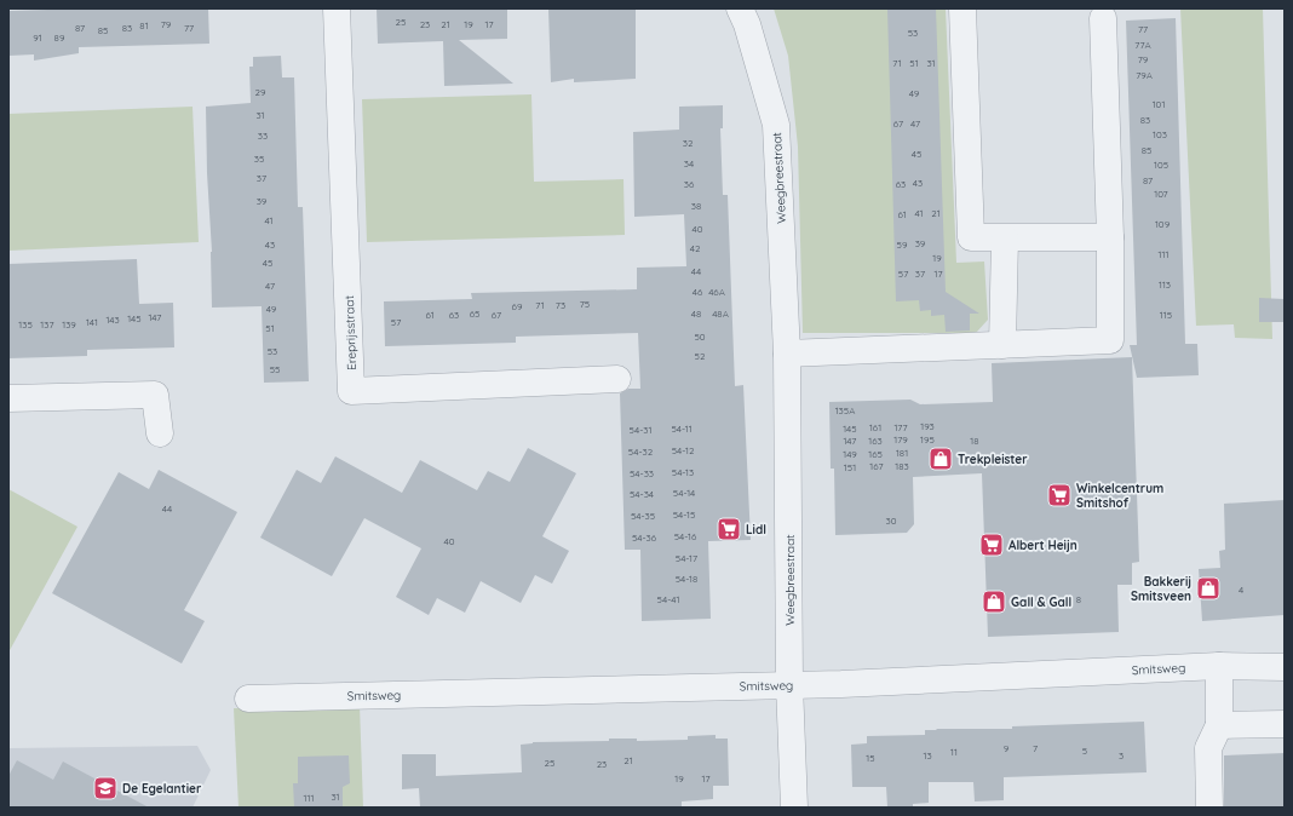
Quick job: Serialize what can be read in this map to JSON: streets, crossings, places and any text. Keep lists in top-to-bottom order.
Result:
{
  "streets": {
    "street": ["Weegbreestraat", "Ereprijsstraat", "Smitsweg"]
  },
  "crossings": [
    ["Weegbreestraat", "Smitsweg"]
  ],
  "places": {
    "shop": ["Trekpleister", "Bakkerij Smitsveen", "Gall & Gall"],
    "supermarket": ["Winkelcentrum Smitshof", "Lidl", "Albert Heijn"],
    "school or university": ["De Egelantier"]
  },
  "house_numbers": [
    "25",
    "79",
    "23",
    "21",
    "19",
    "17",
    "81",
    "87",
    "83",
    "77",
    "77",
    "85",
    "53",
    "91",
    "89",
    "77A",
    "79",
    "71",
    "51",
    "31",
    "79A",
    "29",
    "49",
    "101",
    "31",
    "83",
    "67",
    "47",
    "103",
    "33",
    "32",
    "85",
    "45",
    "35",
    "34",
    "105",
    "37",
    "87",
    "43",
    "36",
    "63",
    "107",
    "39",
    "38",
    "41",
    "21",
    "61",
    "41",
    "109",
    "40",
    "39",
    "43",
    "59",
    "42",
    "111",
    "19",
    "45",
    "44",
    "57",
    "37",
    "17",
    "113",
    "47",
    "46",
    "46A",
    "75",
    "71",
    "73",
    "69",
    "49",
    "65",
    "48",
    "48A",
    "61",
    "63",
    "67",
    "115",
    "147",
    "145",
    "143",
    "141",
    "57",
    "135",
    "137",
    "139",
    "51",
    "50",
    "53",
    "52",
    "55",
    "135A",
    "193",
    "161",
    "177",
    "54-11",
    "145",
    "54-31",
    "179",
    "195",
    "147",
    "163",
    "18",
    "54-12",
    "54-32",
    "181",
    "149",
    "165",
    "167",
    "183",
    "151",
    "54-13",
    "54-33",
    "54-14",
    "54-34",
    "44",
    "54-15",
    "54-35",
    "30",
    "54-16",
    "54-36",
    "40",
    "54-17",
    "54-18",
    "4",
    "54-41",
    "8",
    "9",
    "7",
    "5",
    "11",
    "13",
    "3",
    "15",
    "21",
    "25",
    "23",
    "19",
    "17",
    "31",
    "111"
  ]
}
